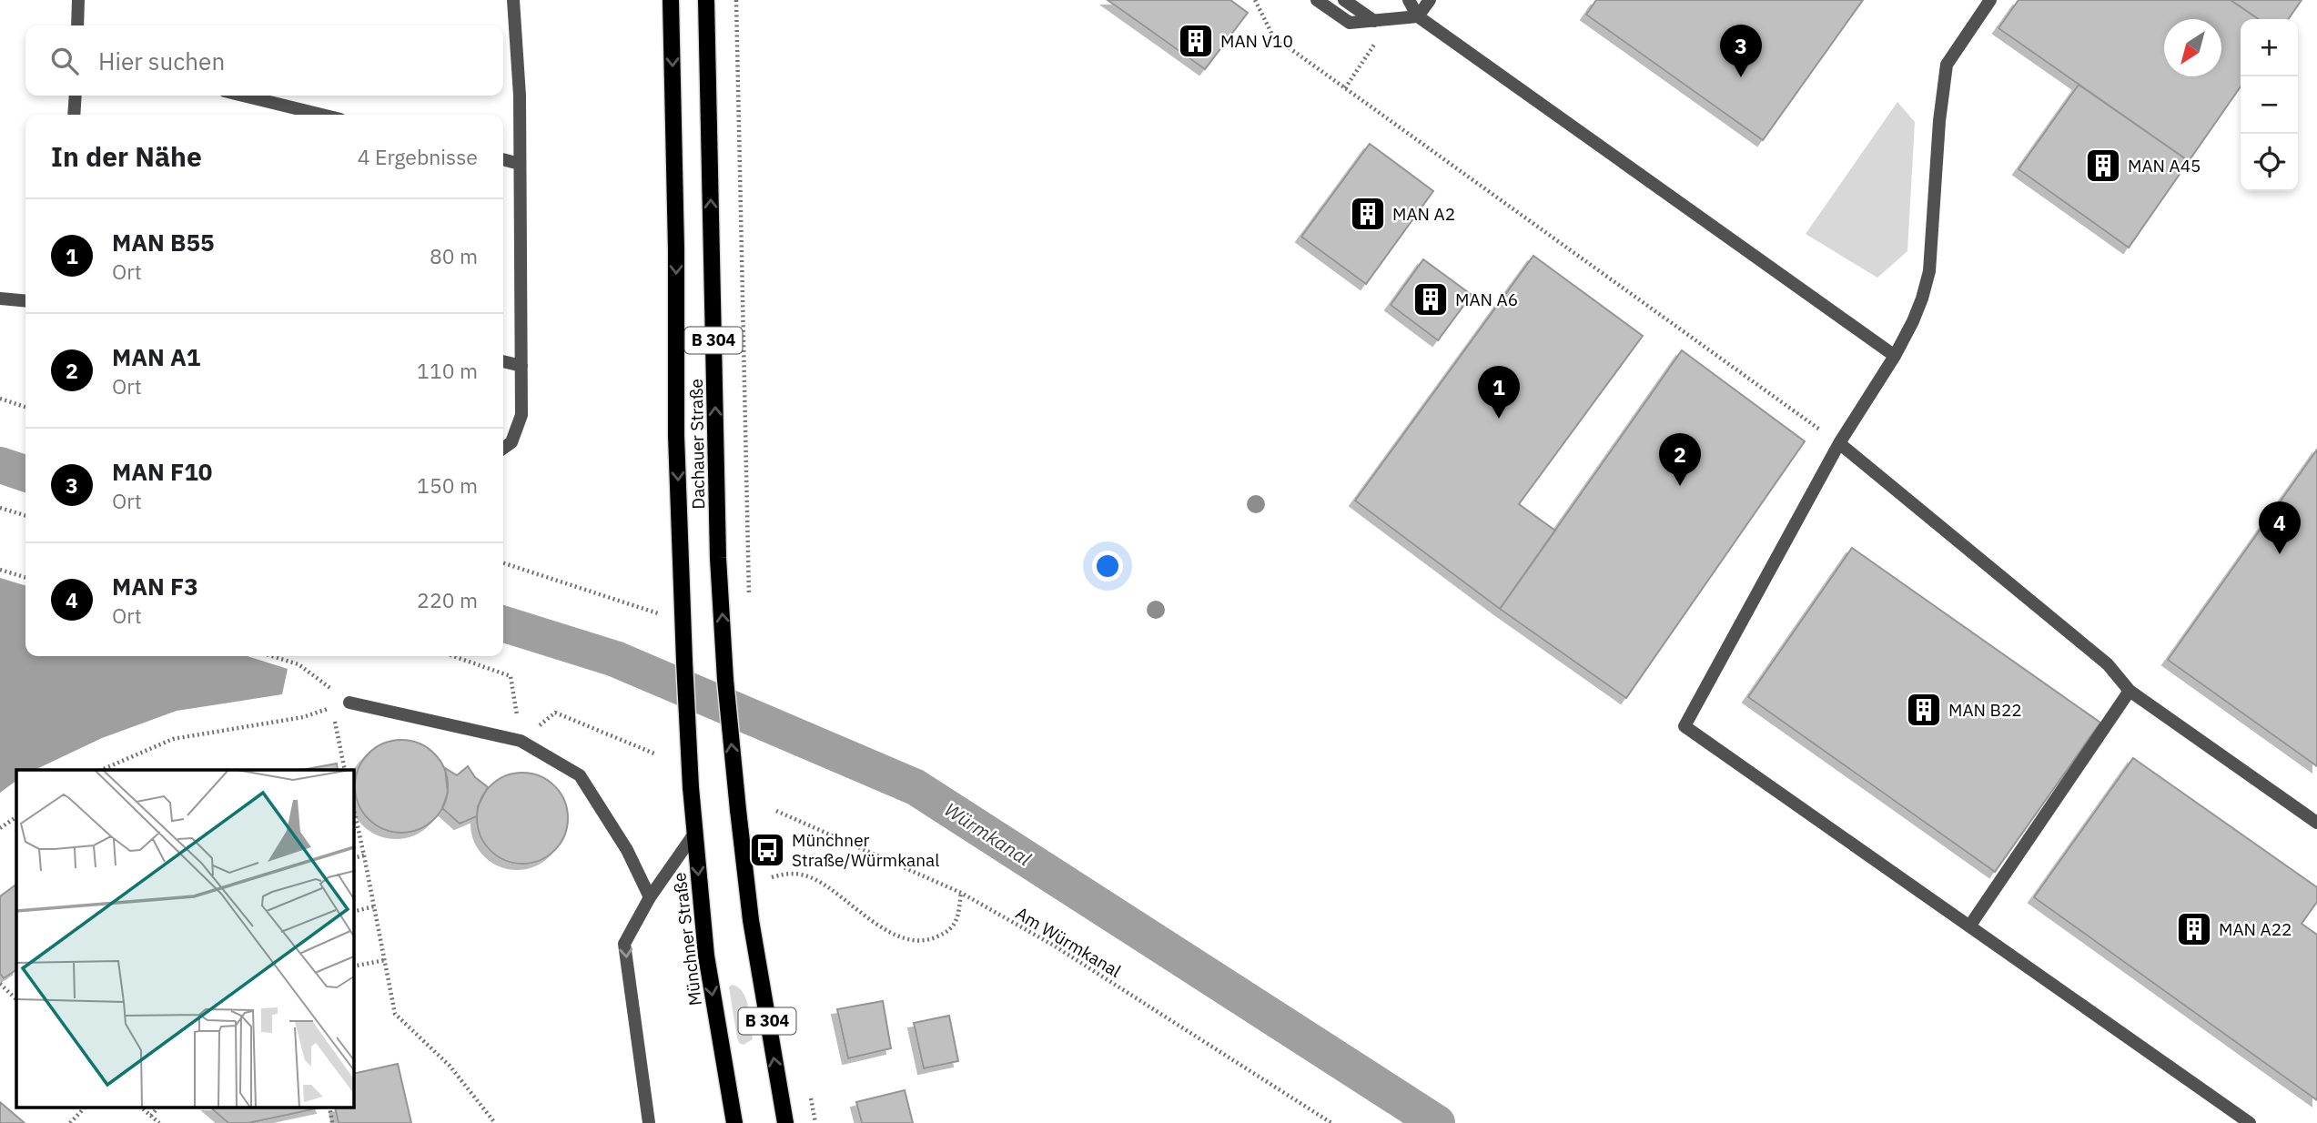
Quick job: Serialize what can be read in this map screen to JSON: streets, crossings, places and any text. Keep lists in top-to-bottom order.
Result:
{
  "streets": {
    "main road": ["B 304", "Dachauer Straße", "Münchner Straße"],
    "path": ["Am Würmkanal"]
  },
  "crossings": [
    ["Dachauer Straße", "Münchner Straße"]
  ],
  "one_way": ["Münchner Straße"],
  "water": ["Würmkanal"],
  "places": {
    "building": [
      "MAN V10",
      "MAN A45",
      "MAN A2",
      "MAN A6",
      "MAN B22",
      "MAN A22"
    ],
    "bus stop": ["Münchner Straße/Würmkanal"]
  },
  "north": "bottom left",
  "page": {
    "map_buttons": ["+", "−"],
    "pins": [
      "3",
      "1",
      "2",
      "4"
    ],
    "search": "Hier suchen",
    "heading": ["In der Nähe", "4 Ergebnisse"],
    "list": [
      {
        "mark": "1",
        "name": "MAN B55",
        "note": "Ort",
        "value": "80 m"
      },
      {
        "mark": "2",
        "name": "MAN A1",
        "note": "Ort",
        "value": "110 m"
      },
      {
        "mark": "3",
        "name": "MAN F10",
        "note": "Ort",
        "value": "150 m"
      },
      {
        "mark": "4",
        "name": "MAN F3",
        "note": "Ort",
        "value": "220 m"
      }
    ]
  }
}
